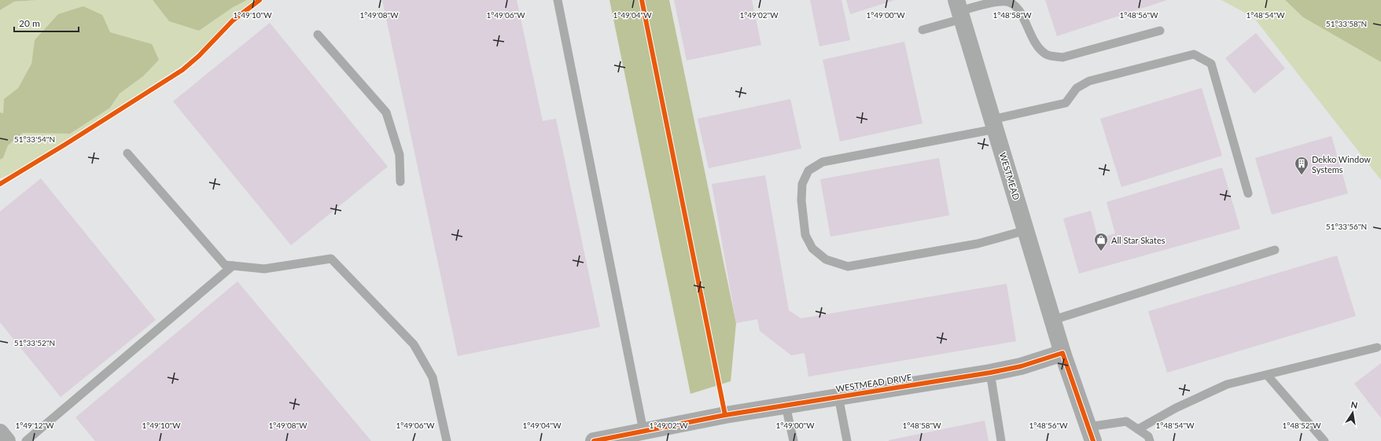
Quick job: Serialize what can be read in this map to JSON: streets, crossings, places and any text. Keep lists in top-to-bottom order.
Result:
{
  "streets": {
    "street": ["WESTMEAD", "WESTMEAD DRIVE"]
  },
  "crossings": [
    ["WESTMEAD", "WESTMEAD DRIVE"]
  ],
  "places": {
    "building": ["Dekko Window Systems"],
    "shop": ["All Star Skates"]
  },
  "scale_bar": "20 m",
  "north": "top",
  "coordinates": [
    "1°49'10\"W",
    "1°49'08\"W",
    "1°49'06\"W",
    "1°49'04\"W",
    "1°49'02\"W",
    "1°49'00\"W",
    "1°48'58\"W",
    "1°48'56\"W",
    "1°48'54\"W",
    "51°33'58\"N",
    "51°33'54\"N",
    "51°33'56\"N",
    "51°33'52\"N",
    "1°49'12\"W",
    "1°48'52\"W"
  ]
}
